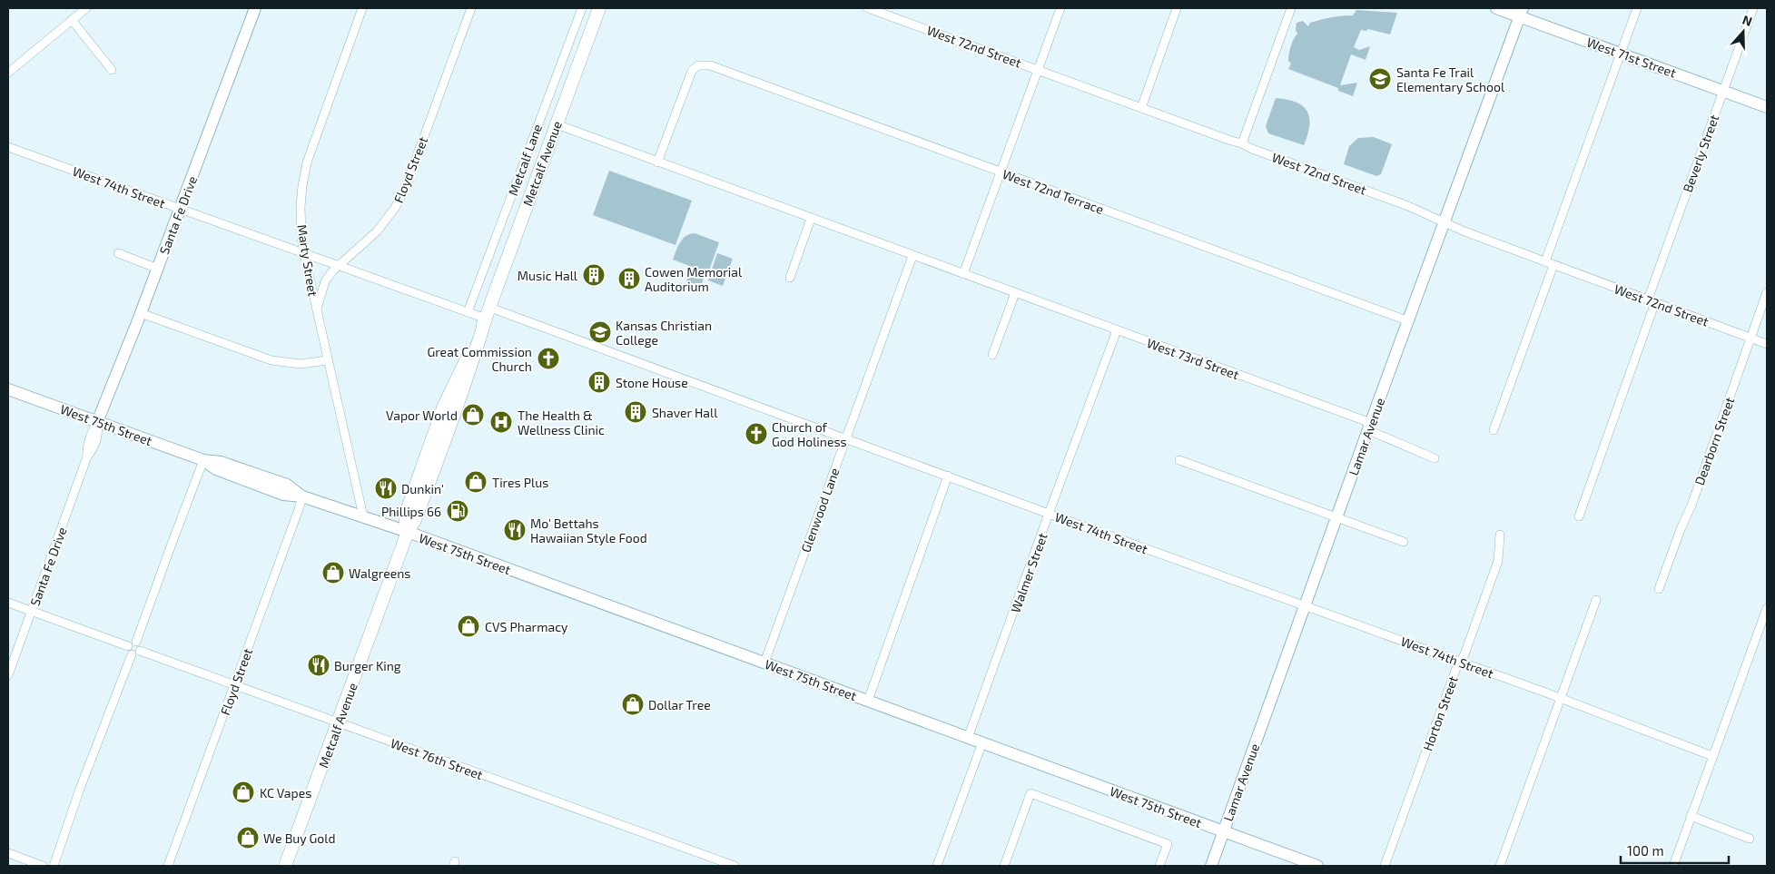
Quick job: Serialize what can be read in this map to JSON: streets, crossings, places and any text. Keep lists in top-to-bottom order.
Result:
{
  "streets": {
    "main road": ["Metcalf Avenue"],
    "street": [
      "West 72nd Street",
      "West 71st Street",
      "Beverly Street",
      "Metcalf Lane",
      "Floyd Street",
      "West 74th Street",
      "West 72nd Terrace",
      "Santa Fe Drive",
      "Marty Street",
      "West 73rd Street",
      "West 75th Street",
      "Lamar Avenue",
      "Dearborn Street",
      "Glenwood Lane",
      "Walmer Street",
      "Horton Street",
      "West 76th Street"
    ]
  },
  "crossings": [
    ["West 72nd Street", "Beverly Street"],
    ["West 72nd Street", "Lamar Avenue"],
    ["West 72nd Street", "Dearborn Street"],
    ["West 71st Street", "Beverly Street"],
    ["West 71st Street", "Lamar Avenue"],
    ["Metcalf Lane", "West 74th Street"],
    ["Metcalf Avenue", "West 74th Street"],
    ["Metcalf Avenue", "West 73rd Street"],
    ["Metcalf Avenue", "West 75th Street"],
    ["Metcalf Avenue", "West 76th Street"],
    ["Floyd Street", "West 74th Street"],
    ["Floyd Street", "Marty Street"],
    ["Floyd Street", "West 75th Street"],
    ["Floyd Street", "West 76th Street"],
    ["West 74th Street", "Santa Fe Drive"],
    ["West 74th Street", "Marty Street"],
    ["West 74th Street", "Lamar Avenue"],
    ["West 74th Street", "Glenwood Lane"],
    ["West 74th Street", "Walmer Street"],
    ["West 74th Street", "Horton Street"],
    ["West 72nd Terrace", "West 73rd Street"],
    ["West 72nd Terrace", "Lamar Avenue"],
    ["Santa Fe Drive", "West 75th Street"],
    ["Marty Street", "West 75th Street"],
    ["West 73rd Street", "Lamar Avenue"],
    ["West 73rd Street", "Glenwood Lane"],
    ["West 73rd Street", "Walmer Street"],
    ["West 75th Street", "Lamar Avenue"],
    ["West 75th Street", "Glenwood Lane"],
    ["West 75th Street", "Walmer Street"]
  ],
  "places": {
    "school or university": ["Santa Fe Trail Elementary School", "Kansas Christian College"],
    "building": [
      "Music Hall",
      "Cowen Memorial Auditorium",
      "Stone House",
      "Shaver Hall"
    ],
    "church": ["Great Commission Church", "Church of God Holiness"],
    "shop": [
      "Vapor World",
      "Tires Plus",
      "Walgreens",
      "CVS Pharmacy",
      "Dollar Tree",
      "KC Vapes",
      "We Buy Gold"
    ],
    "hospital": ["The Health & Wellness Clinic"],
    "restaurant": ["Dunkin'", "Mo' Bettahs Hawaiian Style Food", "Burger King"],
    "fuel station": ["Phillips 66"]
  },
  "scale_bar": "100 m",
  "north": "top"
}
